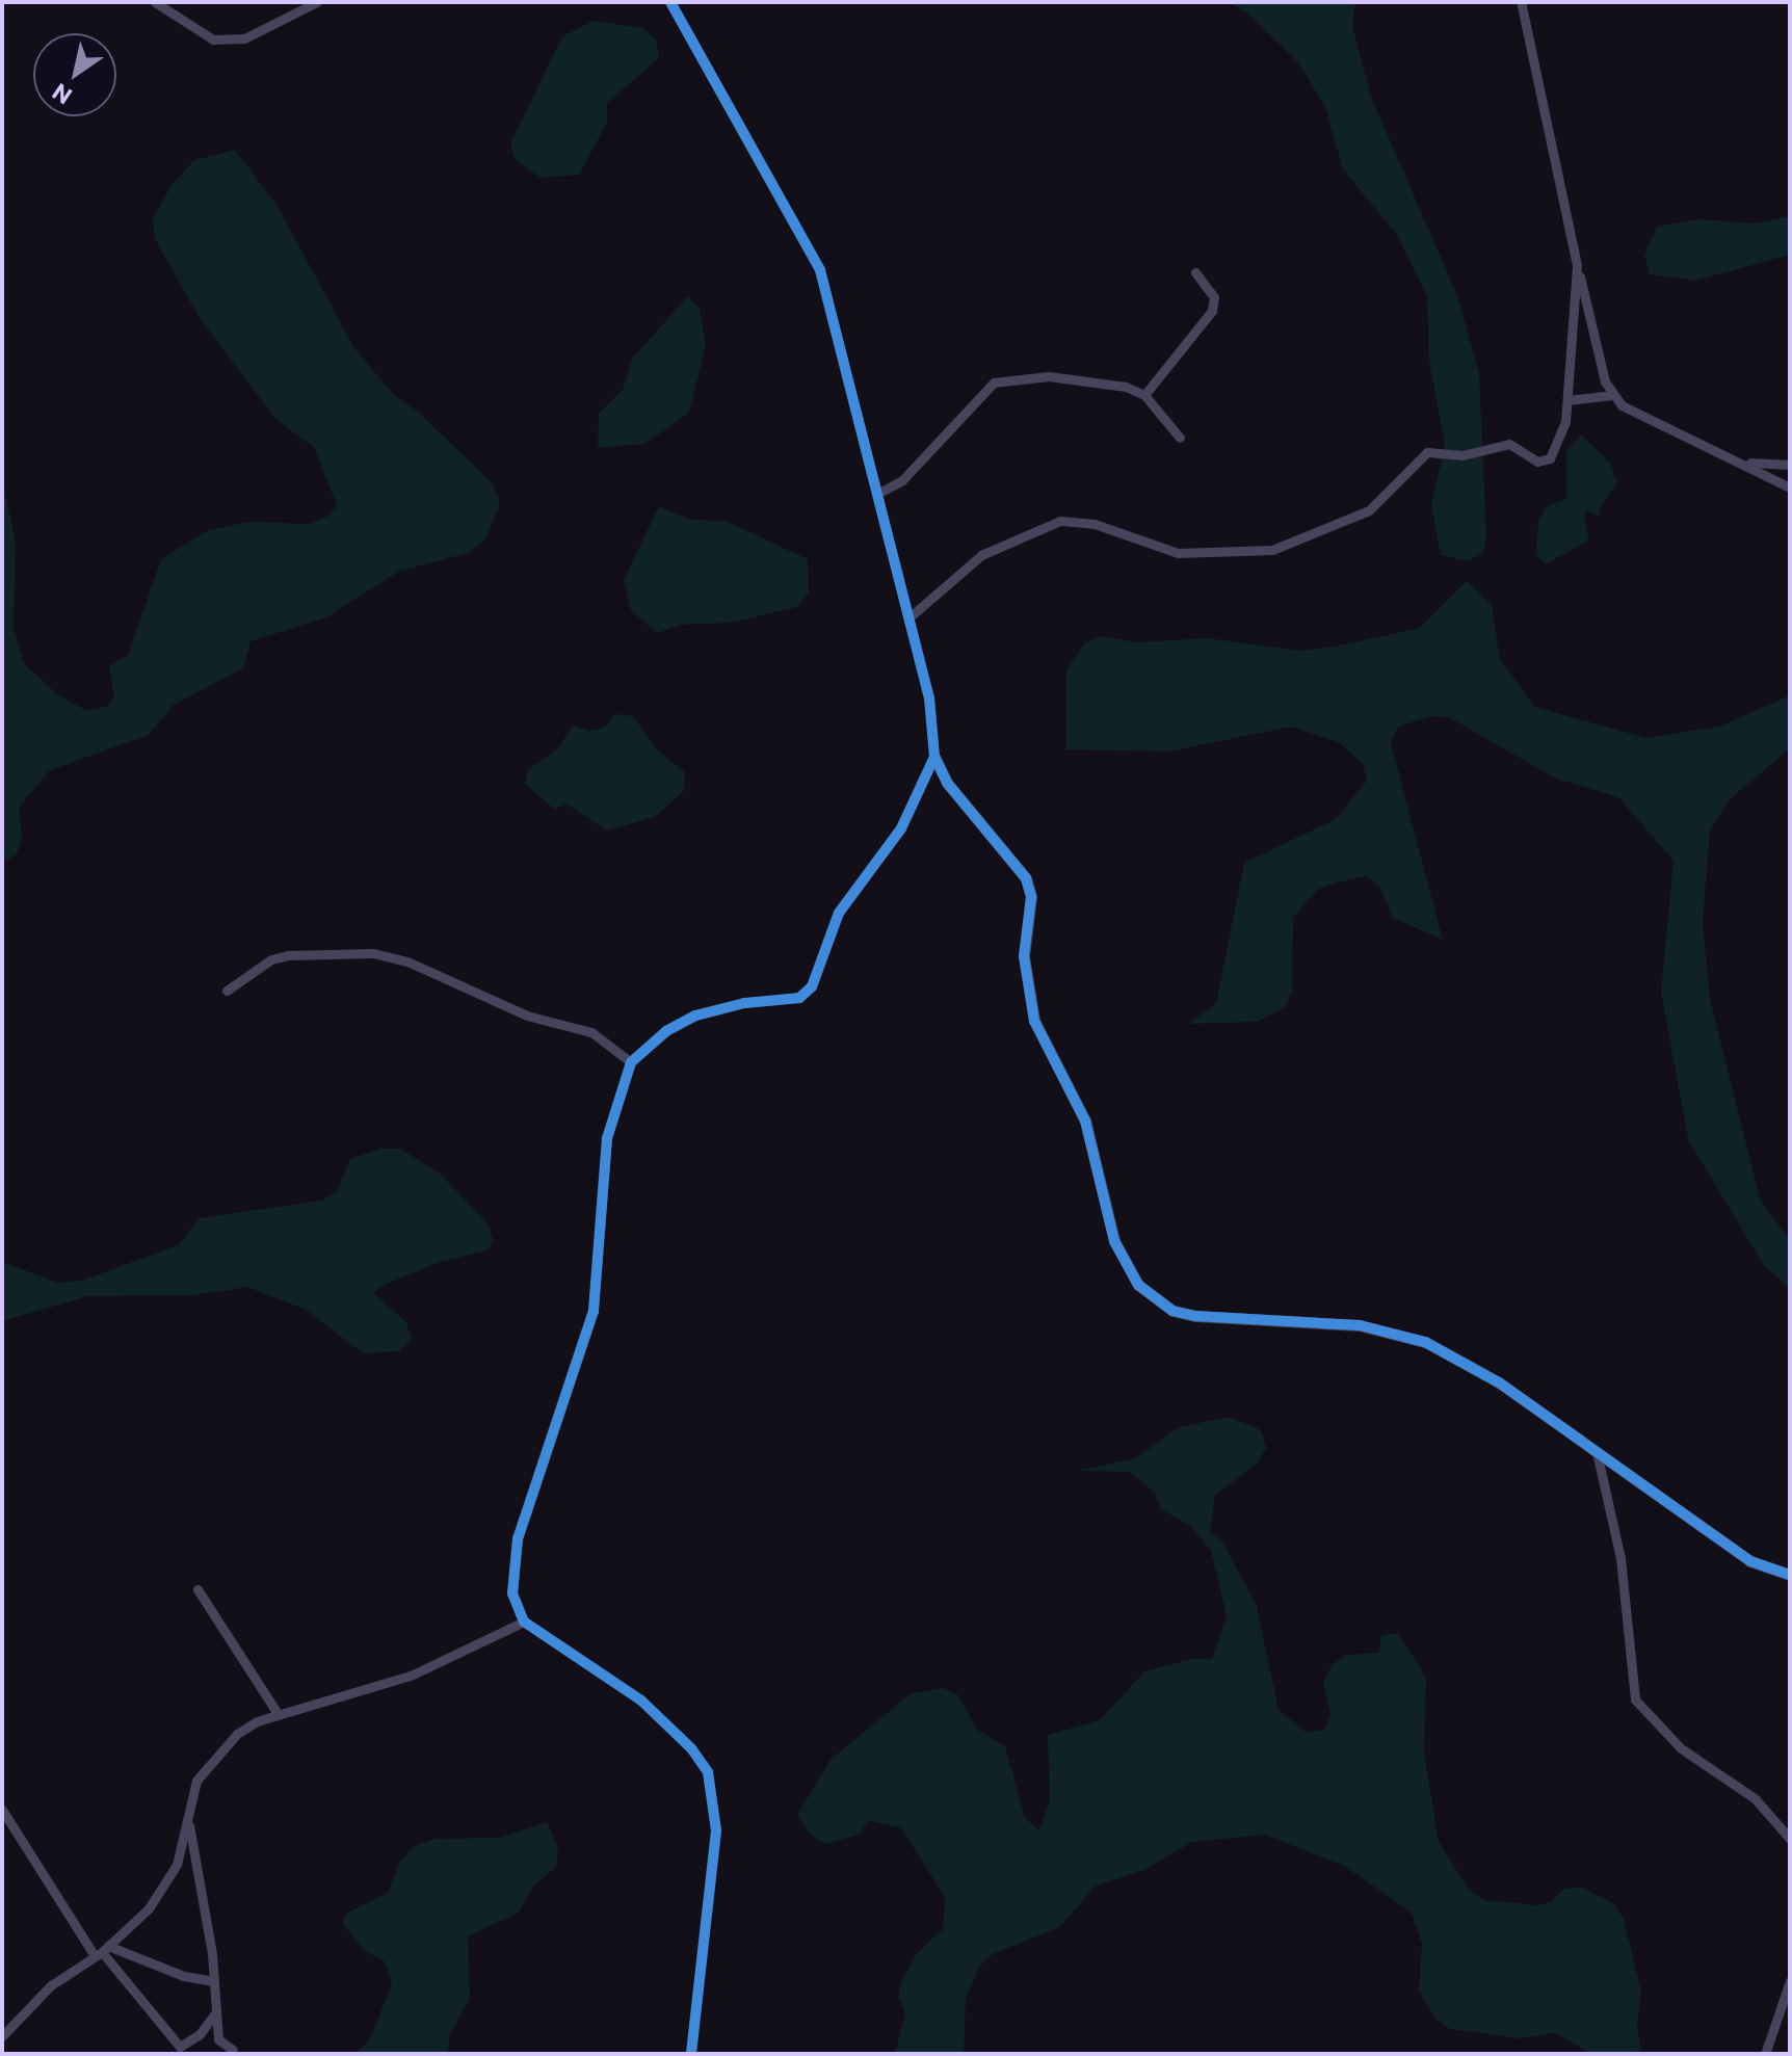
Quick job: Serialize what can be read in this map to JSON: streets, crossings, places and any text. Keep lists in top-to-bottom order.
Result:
{
  "north": "bottom left"
}
